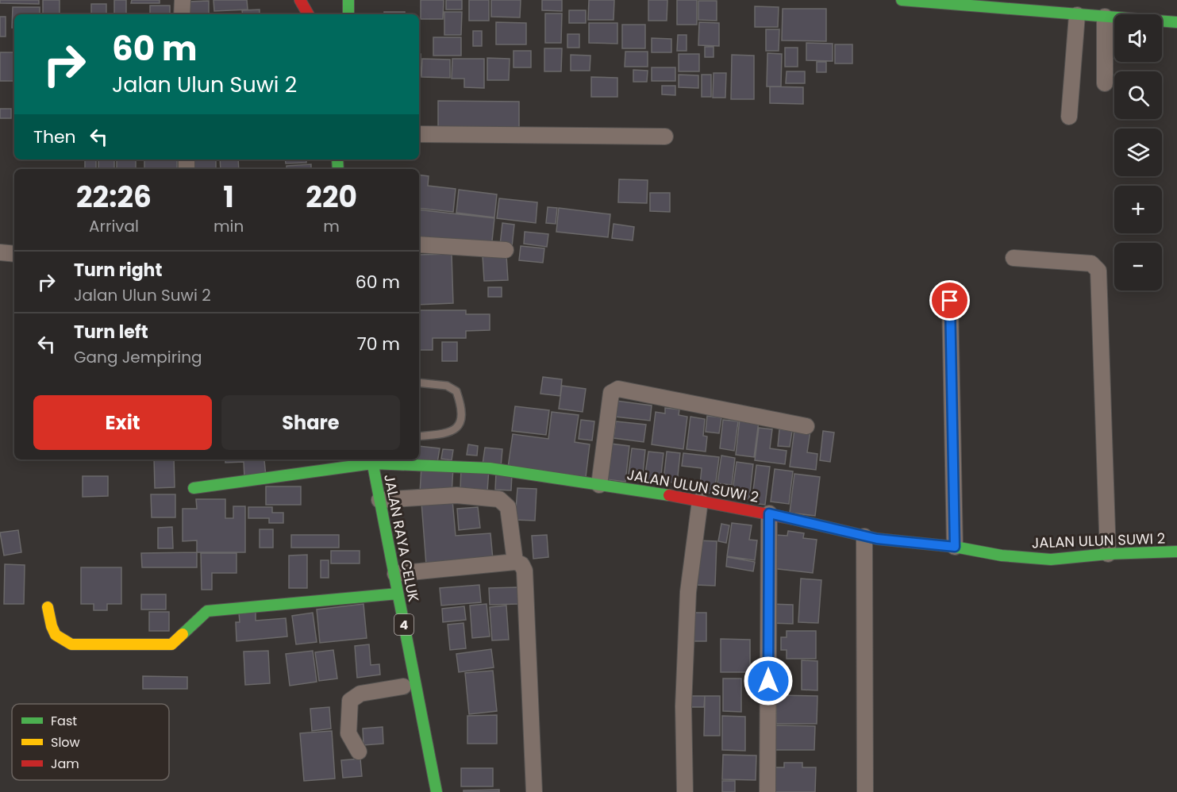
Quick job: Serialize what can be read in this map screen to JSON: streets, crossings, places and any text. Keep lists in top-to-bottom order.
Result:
{
  "streets": {
    "main road": ["JALAN ULUN SUWI 2", "JALAN RAYA CELUK", "4"]
  },
  "crossings": [
    ["JALAN ULUN SUWI 2", "JALAN RAYA CELUK"]
  ],
  "legend": ["Fast", "Slow", "Jam"],
  "page": {
    "map_buttons": ["+", "−"],
    "turn": ["60 m", "Jalan Ulun Suwi 2"],
    "then": "Then",
    "eta": [
      "22:26",
      "Arrival",
      "1",
      "min",
      "220",
      "m"
    ],
    "list": [
      {
        "name": "Turn right",
        "note": "Jalan Ulun Suwi 2",
        "value": "60 m"
      },
      {
        "name": "Turn left",
        "note": "Gang Jempiring",
        "value": "70 m"
      }
    ],
    "buttons": ["Exit", "Share"]
  }
}
